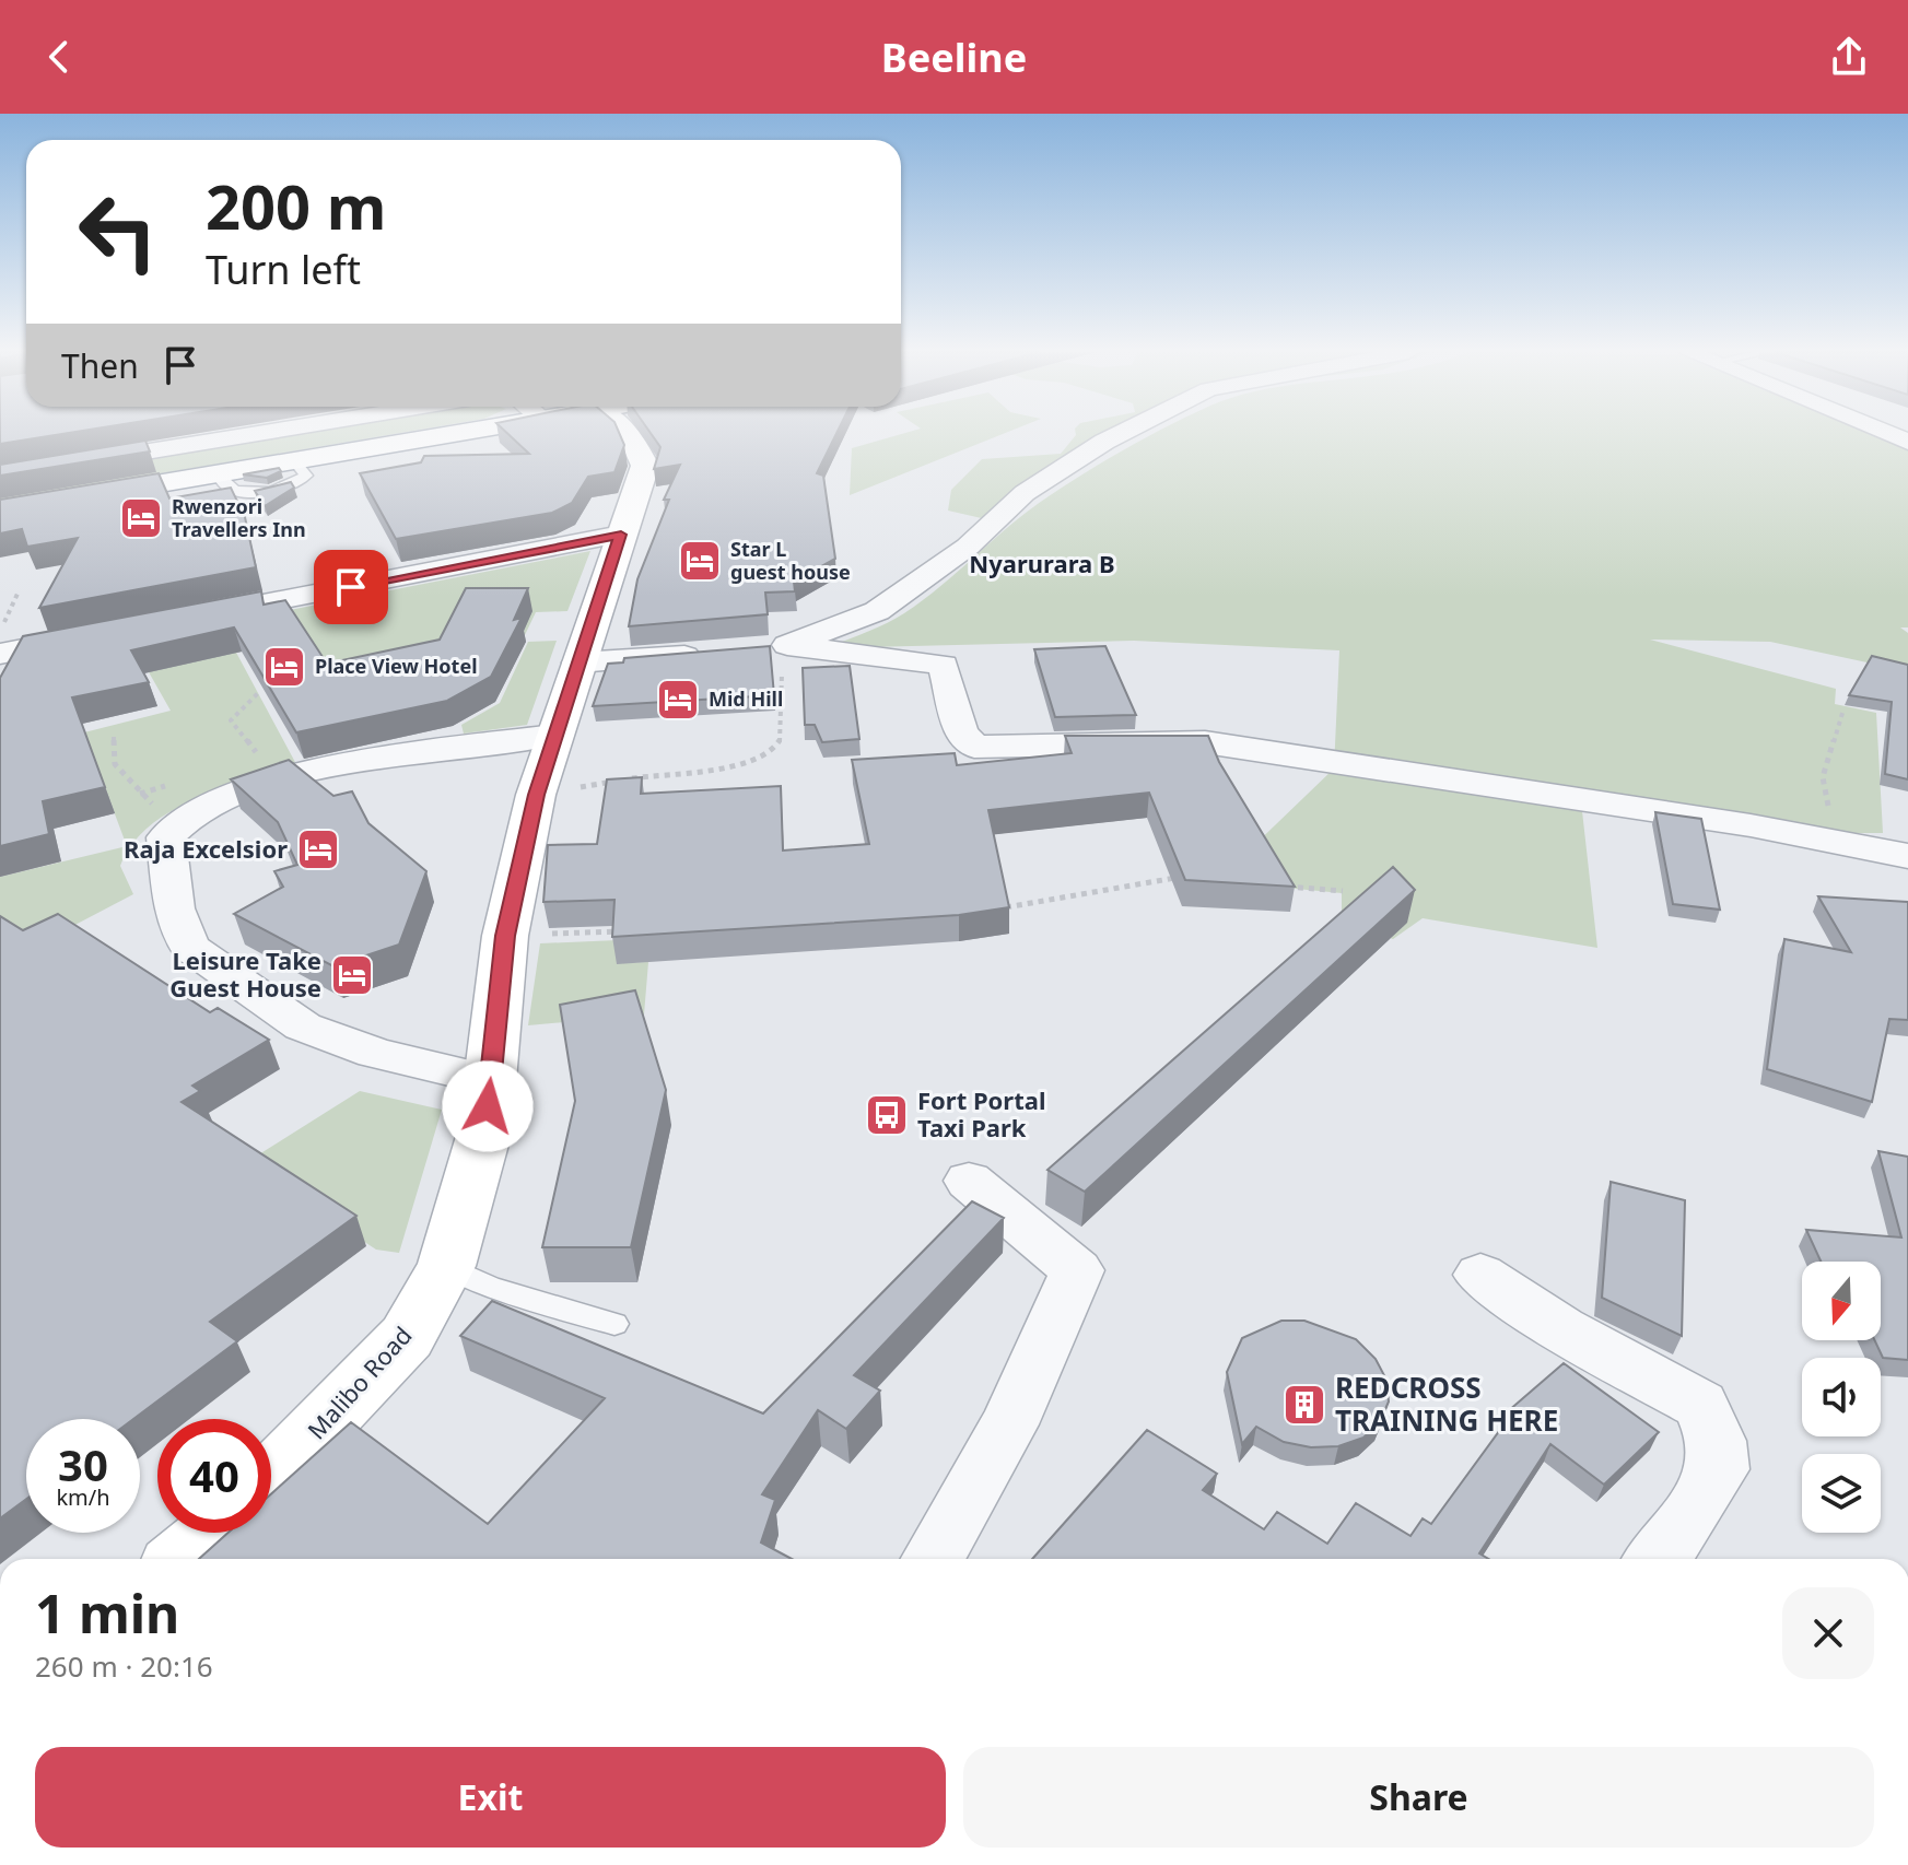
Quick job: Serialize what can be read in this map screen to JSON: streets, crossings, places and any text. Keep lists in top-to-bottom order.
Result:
{
  "streets": {
    "main road": ["Malibo Road"]
  },
  "districts": ["Nyarurara B"],
  "places": {
    "hotel": [
      "Rwenzori Travellers Inn",
      "Star L guest house",
      "Place View Hotel",
      "Mid Hill",
      "Raja Excelsior",
      "Leisure Take Guest House"
    ],
    "bus stop": ["Fort Portal Taxi Park"],
    "building": ["REDCROSS TRAINING HERE"]
  },
  "north": "bottom",
  "page": {
    "header": "Beeline",
    "turn": ["200 m", "Turn left"],
    "then": "Then",
    "speed": "30 km/h",
    "limit": "40",
    "heading": ["1 min", "260 m · 20:16"],
    "buttons": ["Exit", "Share"]
  }
}
